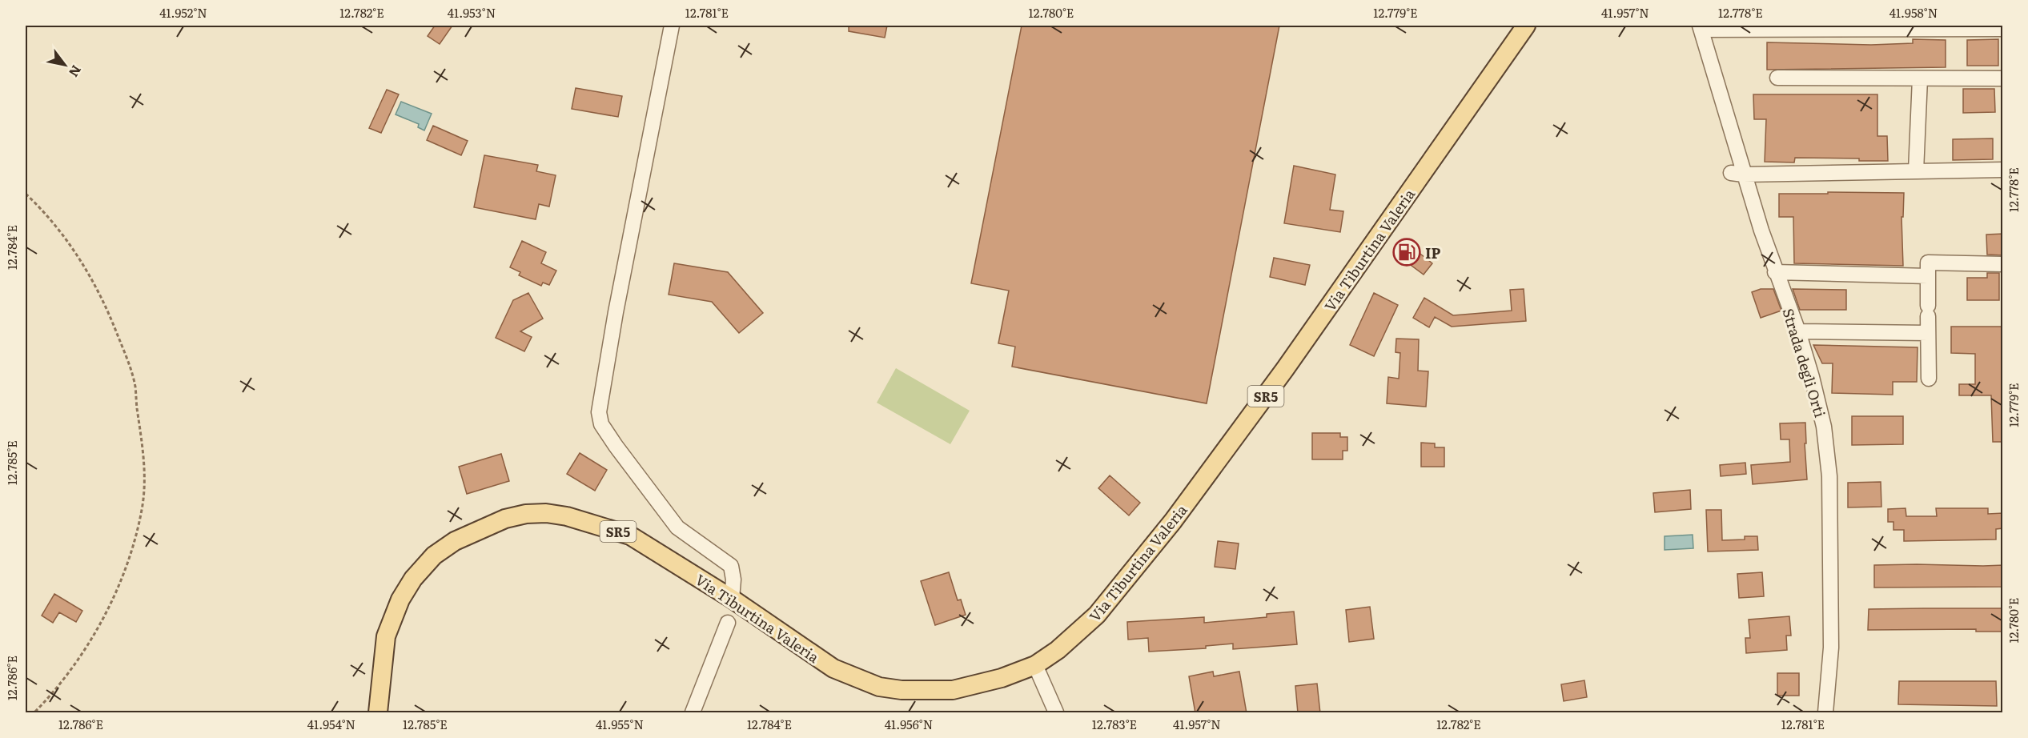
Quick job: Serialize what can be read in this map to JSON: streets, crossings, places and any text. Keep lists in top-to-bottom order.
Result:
{
  "streets": {
    "main road": ["Via Tiburtina Valeria", "SR5"],
    "street": ["Strada degli Orti"]
  },
  "places": {
    "fuel station": ["IP"]
  },
  "north": "bottom right",
  "coordinates": [
    "41.952°N",
    "12.782°E",
    "41.953°N",
    "12.781°E",
    "12.780°E",
    "12.779°E",
    "41.957°N",
    "12.778°E",
    "41.958°N",
    "12.784°E",
    "12.785°E",
    "12.786°E",
    "41.954°N",
    "41.955°N",
    "41.956°N",
    "12.783°E"
  ]
}
